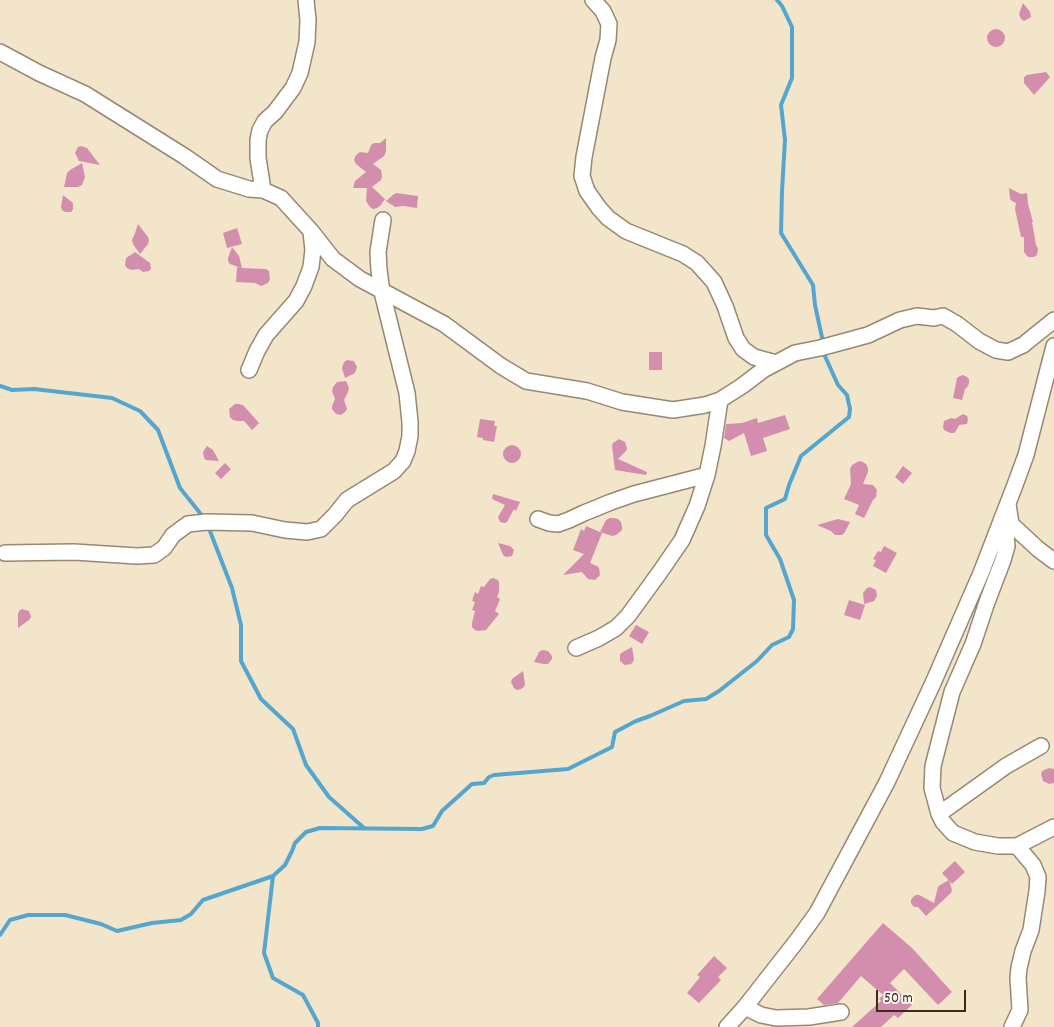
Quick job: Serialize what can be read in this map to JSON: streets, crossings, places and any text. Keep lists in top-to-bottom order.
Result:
{
  "scale_bar": "50 m"
}
